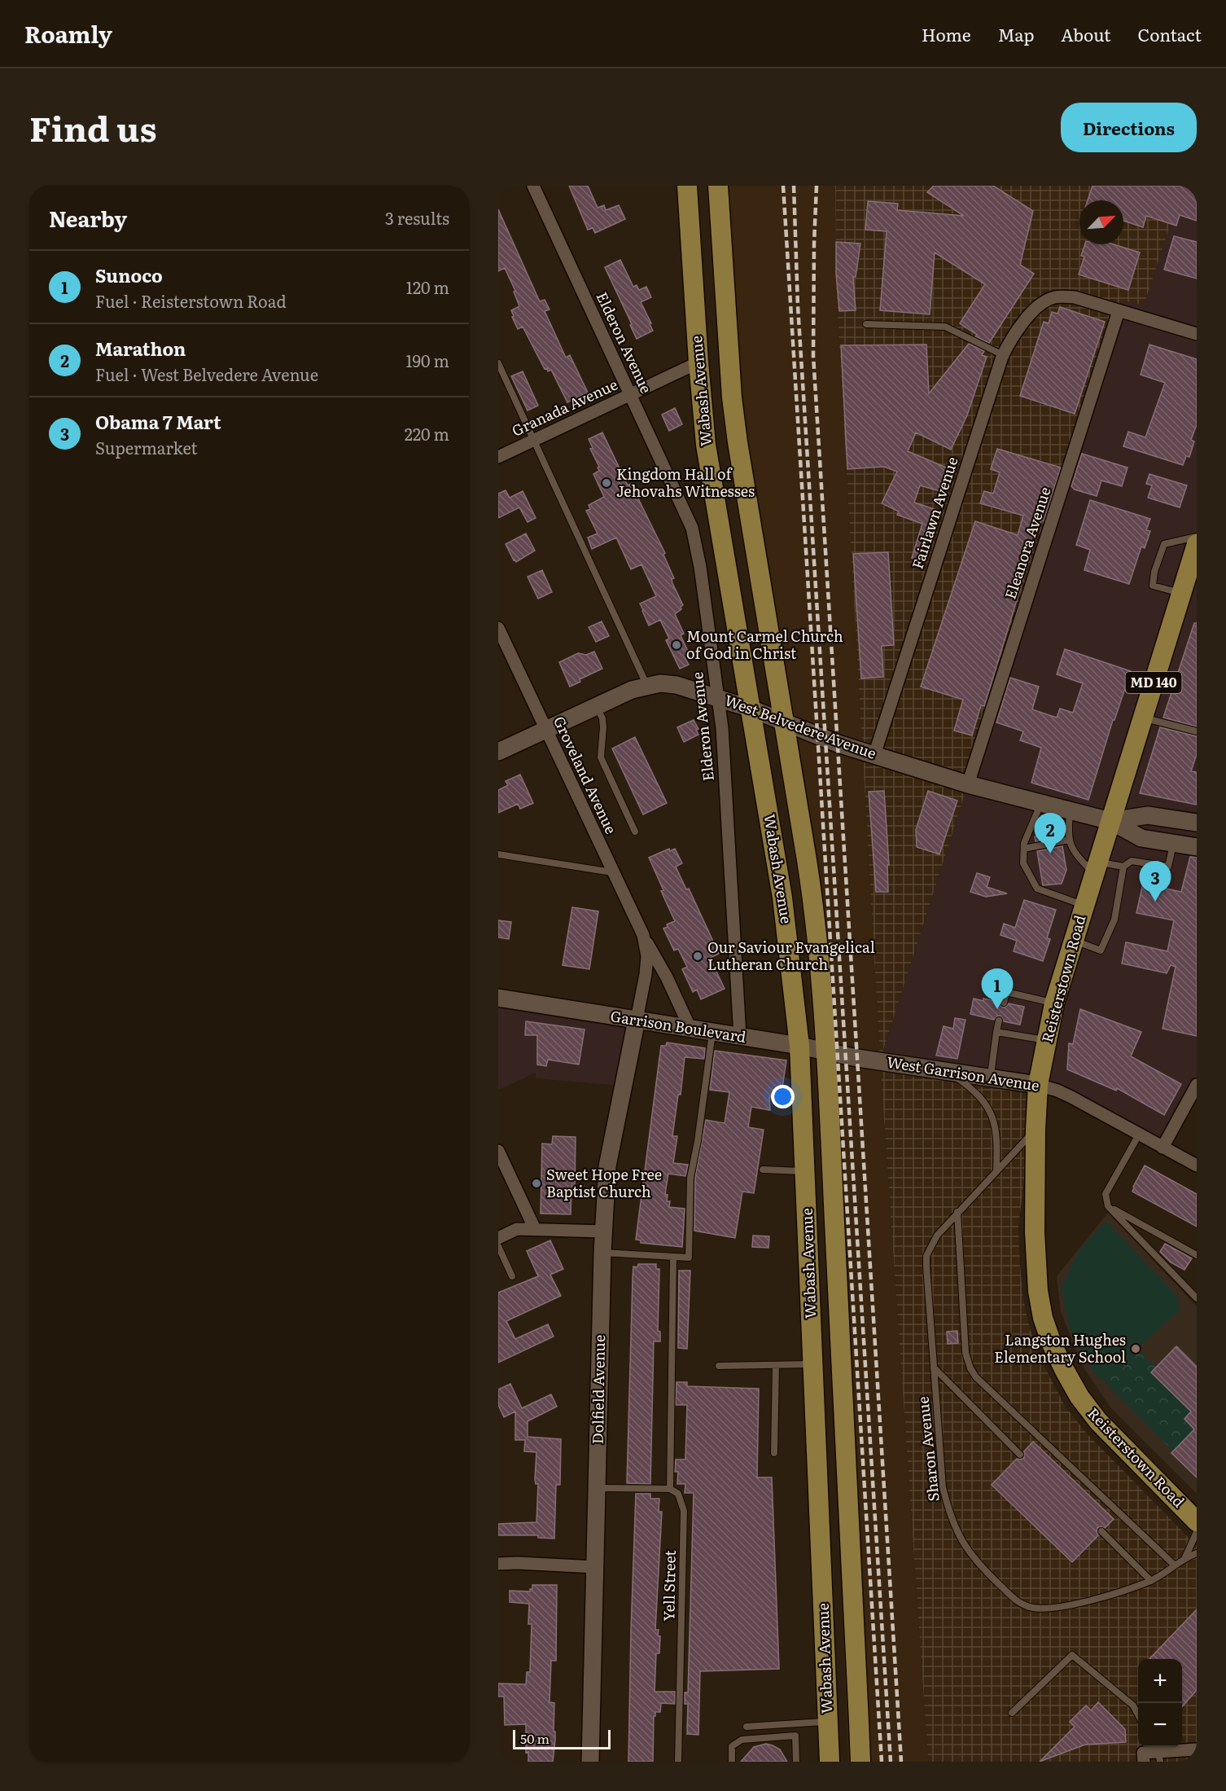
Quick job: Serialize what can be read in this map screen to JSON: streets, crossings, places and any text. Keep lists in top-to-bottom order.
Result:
{
  "streets": {
    "main road": [
      "Wabash Avenue",
      "MD 140",
      "West Belvedere Avenue",
      "Reisterstown Road",
      "Garrison Boulevard",
      "West Garrison Avenue",
      "Dolfield Avenue"
    ],
    "street": [
      "Elderon Avenue",
      "Granada Avenue",
      "Fairlawn Avenue",
      "Eleanora Avenue",
      "Groveland Avenue"
    ],
    "lane": ["Sharon Avenue", "Yell Street"]
  },
  "crossings": [
    ["Elderon Avenue", "Granada Avenue"],
    ["Elderon Avenue", "West Belvedere Avenue"],
    ["Elderon Avenue", "Garrison Boulevard"],
    ["Wabash Avenue", "Granada Avenue"],
    ["Wabash Avenue", "West Belvedere Avenue"],
    ["Wabash Avenue", "Garrison Boulevard"],
    ["Fairlawn Avenue", "Eleanora Avenue"],
    ["Fairlawn Avenue", "West Belvedere Avenue"],
    ["Eleanora Avenue", "West Belvedere Avenue"],
    ["West Belvedere Avenue", "Groveland Avenue"],
    ["West Belvedere Avenue", "Reisterstown Road"],
    ["Groveland Avenue", "Garrison Boulevard"],
    ["Groveland Avenue", "Dolfield Avenue"],
    ["Reisterstown Road", "West Garrison Avenue"],
    ["Reisterstown Road", "Sharon Avenue"],
    ["Garrison Boulevard", "West Garrison Avenue"],
    ["Garrison Boulevard", "Dolfield Avenue"]
  ],
  "places": [
    "Kingdom Hall of Jehovahs Witnesses",
    "Mount Carmel Church of God in Christ",
    "Our Saviour Evangelical Lutheran Church",
    "Sweet Hope Free Baptist Church",
    "Langston Hughes Elementary School"
  ],
  "scale_bar": "50 m",
  "north": "top right",
  "page": {
    "header": "Roamly",
    "nav": [
      "Home",
      "Map",
      "About",
      "Contact"
    ],
    "title": "Find us",
    "buttons": "Directions",
    "heading": ["Nearby", "3 results"],
    "list": [
      {
        "mark": "1",
        "name": "Sunoco",
        "note": "Fuel · Reisterstown Road",
        "value": "120 m"
      },
      {
        "mark": "2",
        "name": "Marathon",
        "note": "Fuel · West Belvedere Avenue",
        "value": "190 m"
      },
      {
        "mark": "3",
        "name": "Obama 7 Mart",
        "note": "Supermarket",
        "value": "220 m"
      }
    ],
    "pins": ["2", "3", "1"],
    "map_buttons": ["+", "−"],
    "scale": "50 m"
  }
}
